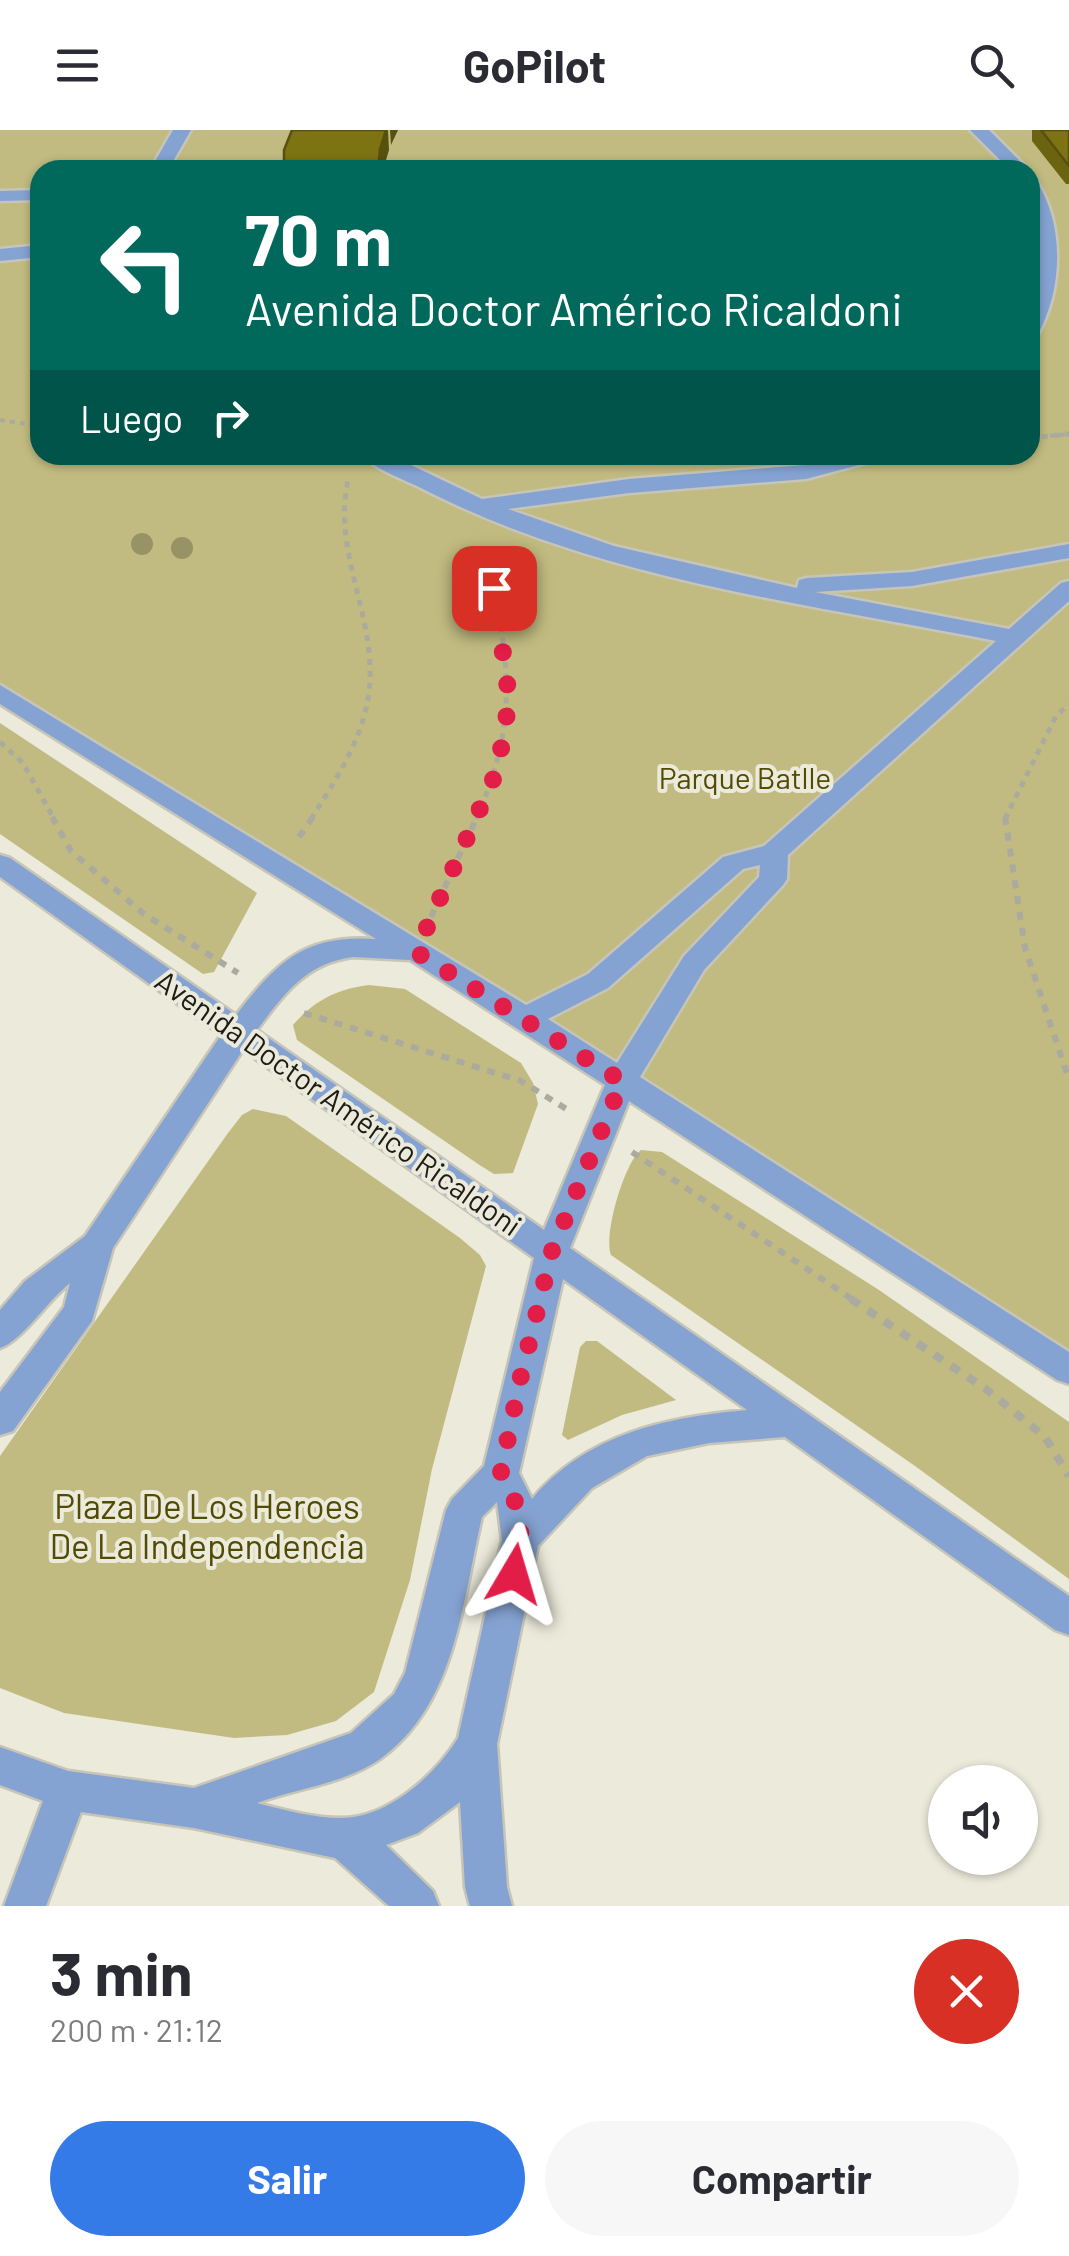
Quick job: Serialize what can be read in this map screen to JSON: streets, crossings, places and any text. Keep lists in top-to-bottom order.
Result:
{
  "streets": {
    "street": ["Avenida Doctor Américo Ricaldoni"]
  },
  "parks": ["Parque Batlle", "Plaza De Los Heroes De La Independencia"],
  "page": {
    "header": "GoPilot",
    "turn": ["70 m", "Avenida Doctor Américo Ricaldoni"],
    "then": "Luego",
    "heading": ["3 min", "200 m · 21:12"],
    "buttons": ["Salir", "Compartir"]
  }
}
